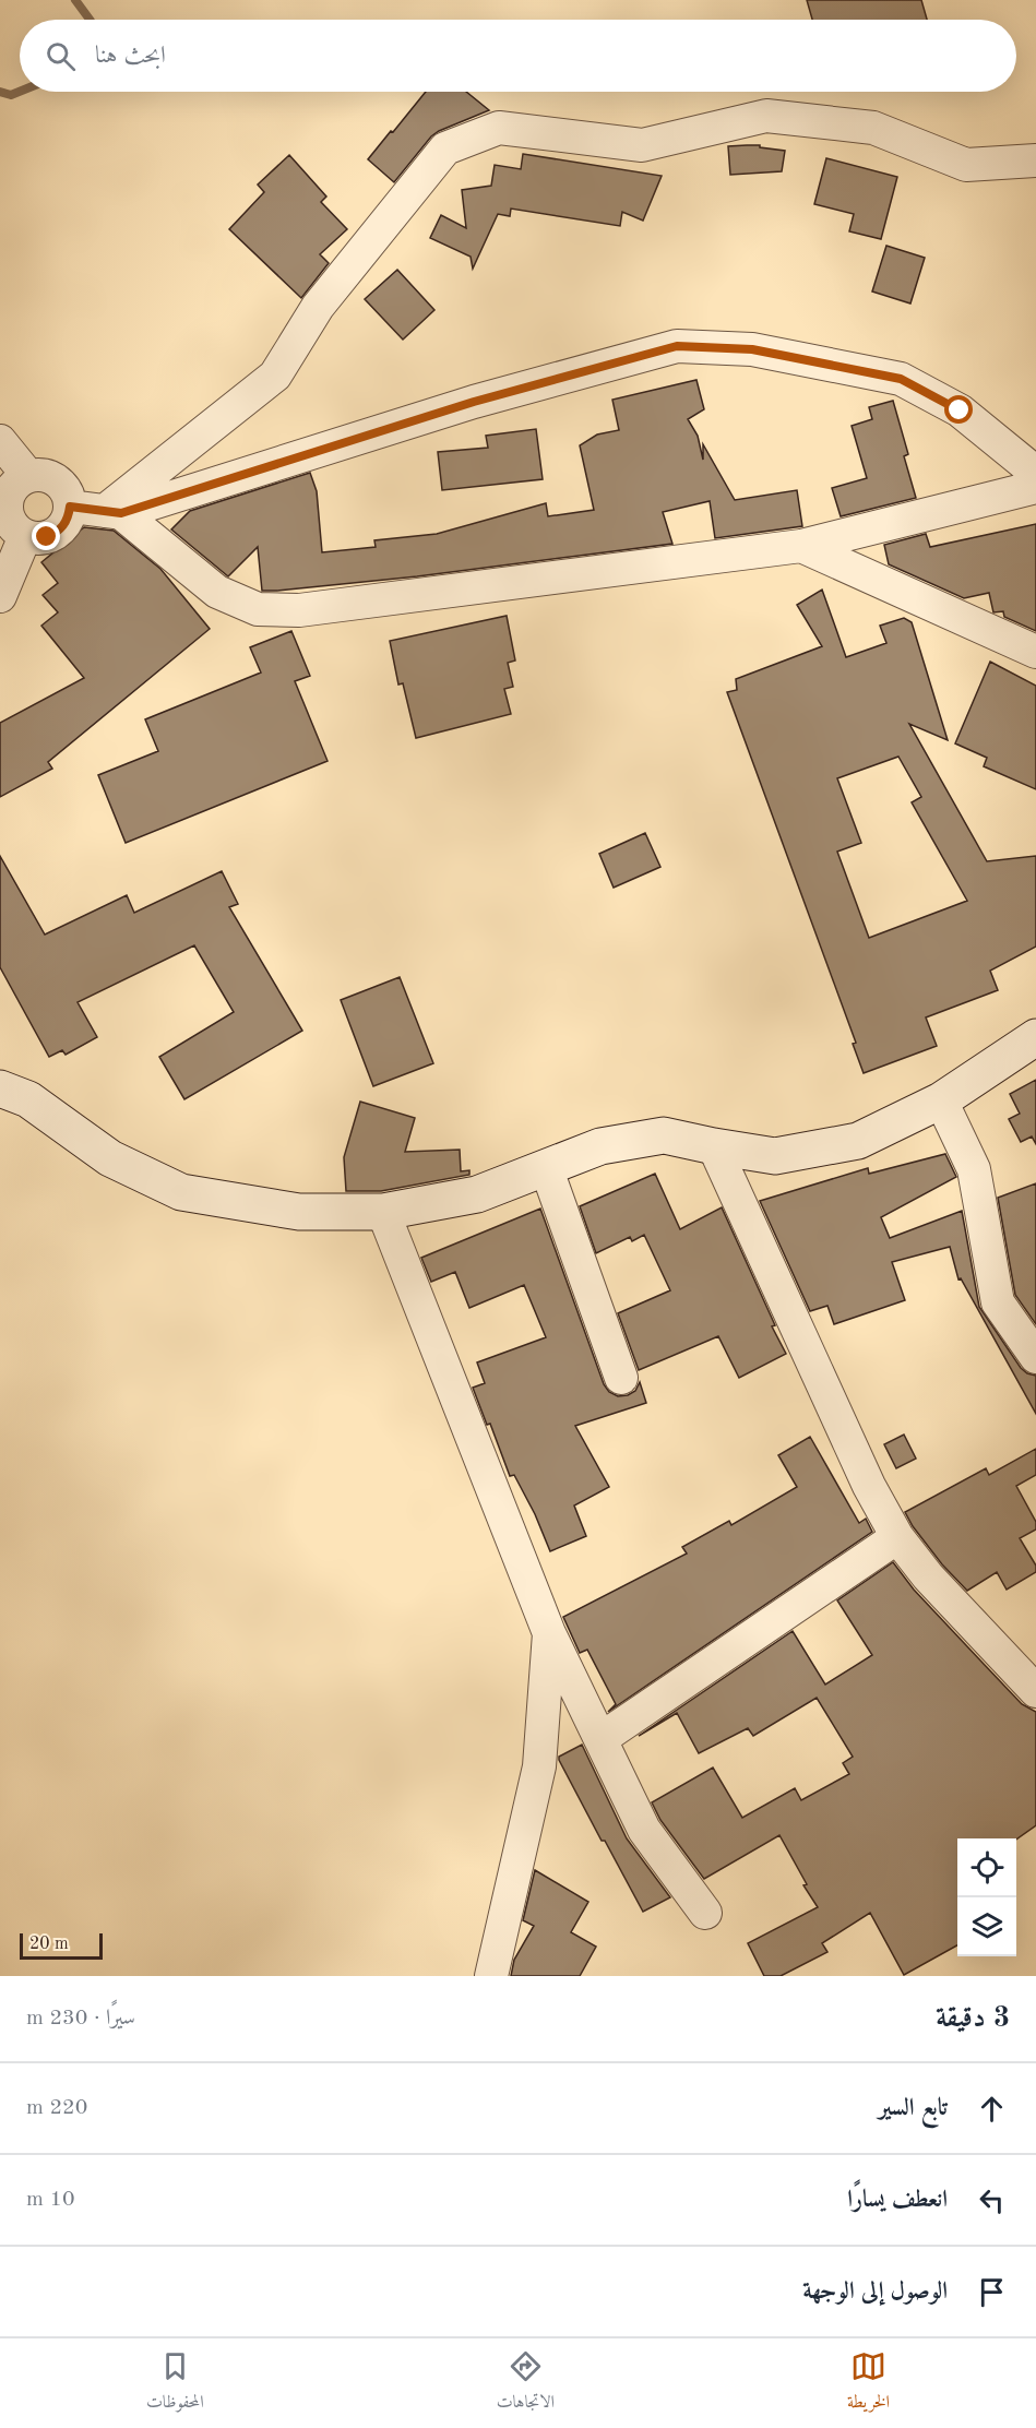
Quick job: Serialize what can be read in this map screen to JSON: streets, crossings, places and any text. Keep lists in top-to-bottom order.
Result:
{
  "scale_bar": "20 m",
  "page": {
    "search": "ابحث هنا",
    "scale": "20 m",
    "heading": ["3 دقيقة", "سيرًا · 230 m"],
    "list": [
      ["تابع السير", "220 m"],
      ["انعطف يسارًا", "10 m"],
      "الوصول إلى الوجهة"
    ],
    "nav": ["الخريطة", "الاتجاهات", "المحفوظات"]
  }
}
